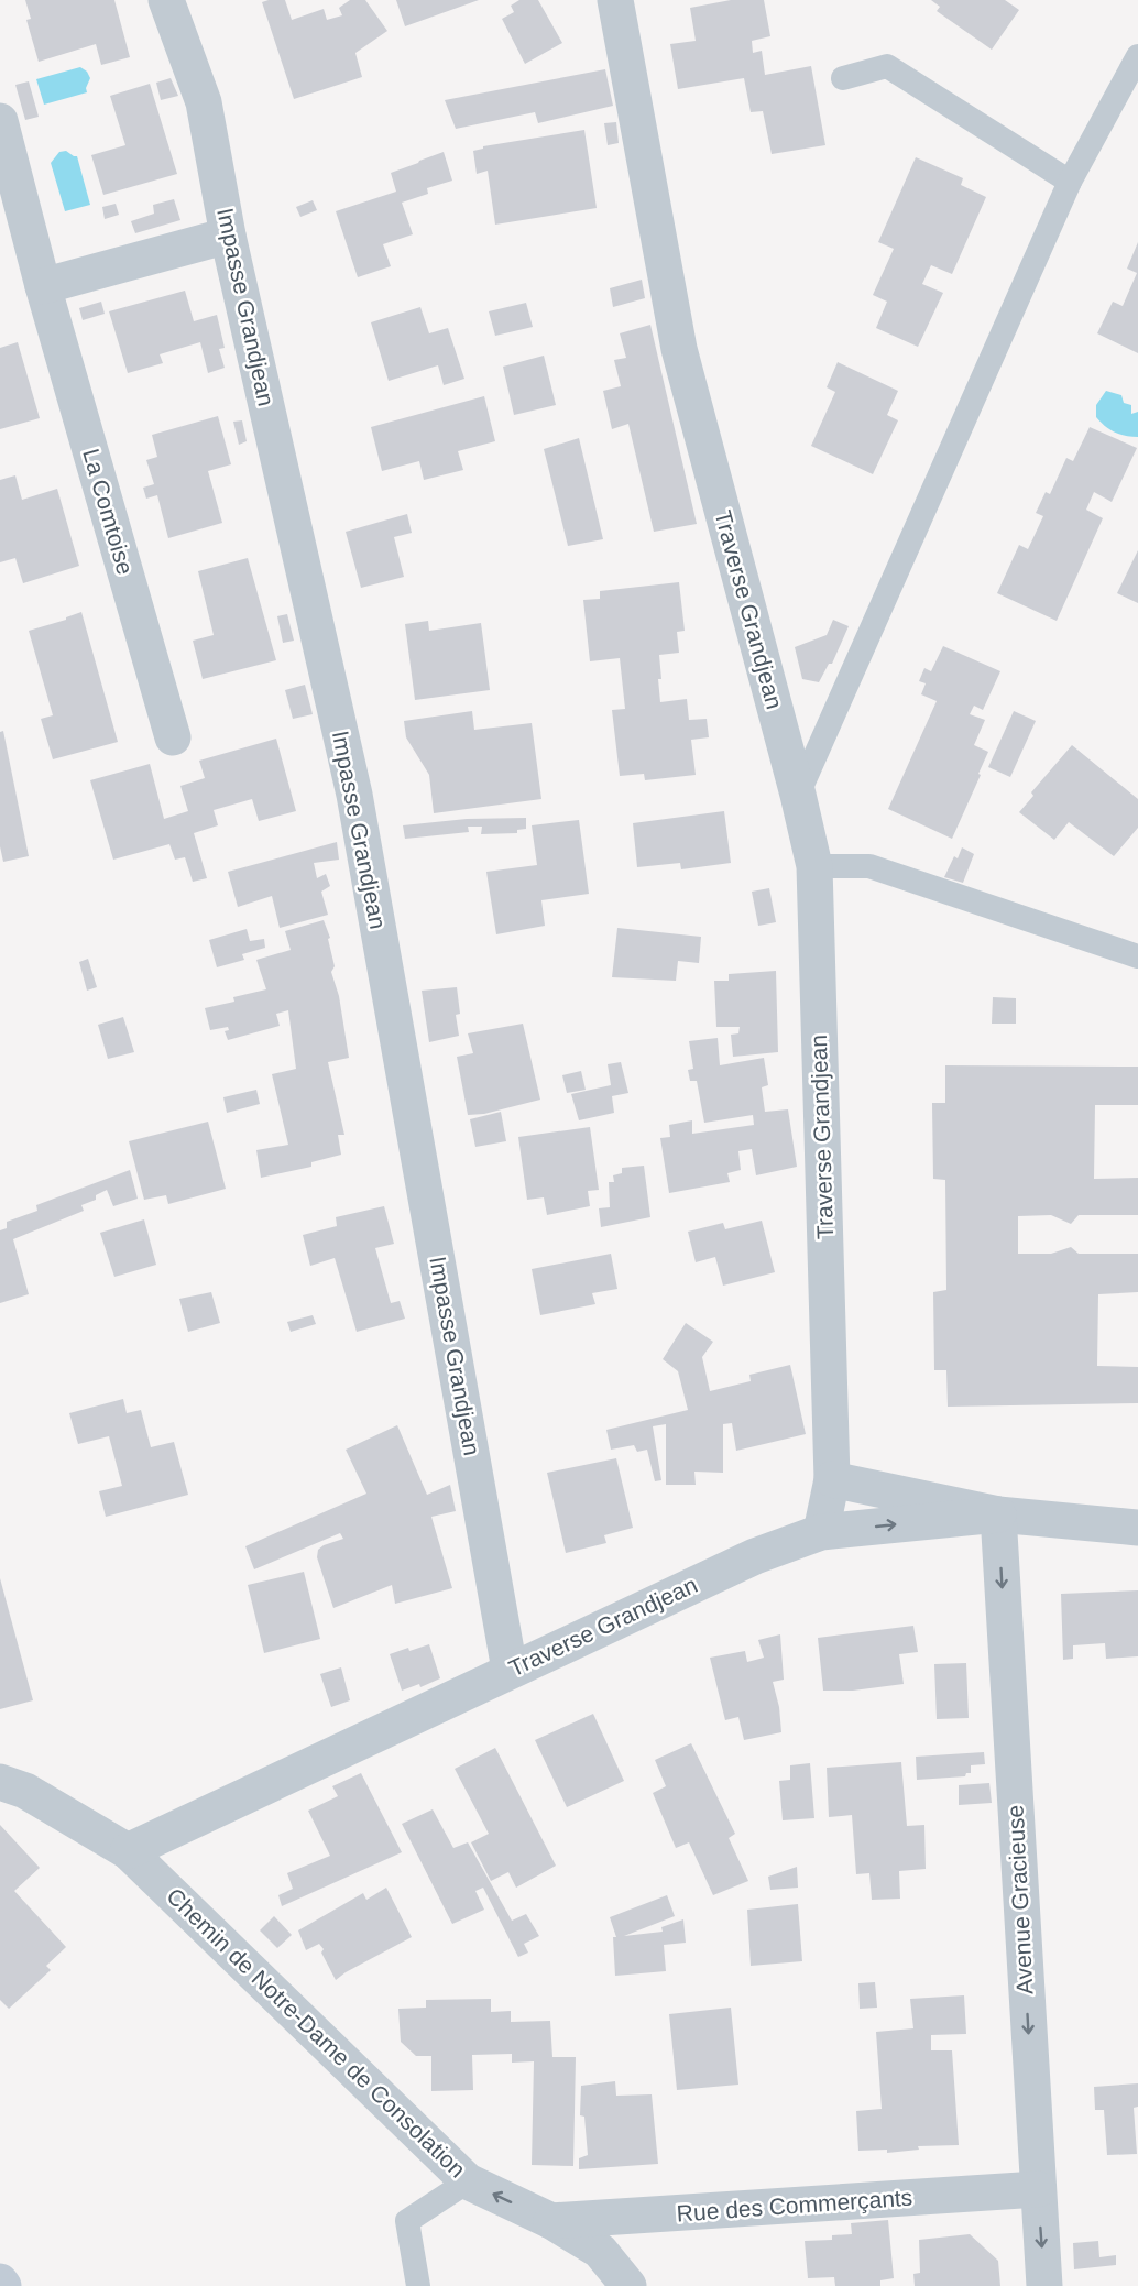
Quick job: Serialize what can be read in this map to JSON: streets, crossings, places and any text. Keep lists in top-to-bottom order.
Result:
{
  "streets": {
    "street": [
      "Impasse Grandjean",
      "La Comtoise",
      "Traverse Grandjean",
      "Avenue Gracieuse",
      "Chemin de Notre-Dame de Consolation",
      "Rue des Commerçants"
    ]
  },
  "crossings": [
    ["Impasse Grandjean", "Traverse Grandjean"],
    ["Traverse Grandjean", "Chemin de Notre-Dame de Consolation"],
    ["Avenue Gracieuse", "Rue des Commerçants"],
    ["Chemin de Notre-Dame de Consolation", "Rue des Commerçants"]
  ],
  "one_way": ["Avenue Gracieuse"]
}
